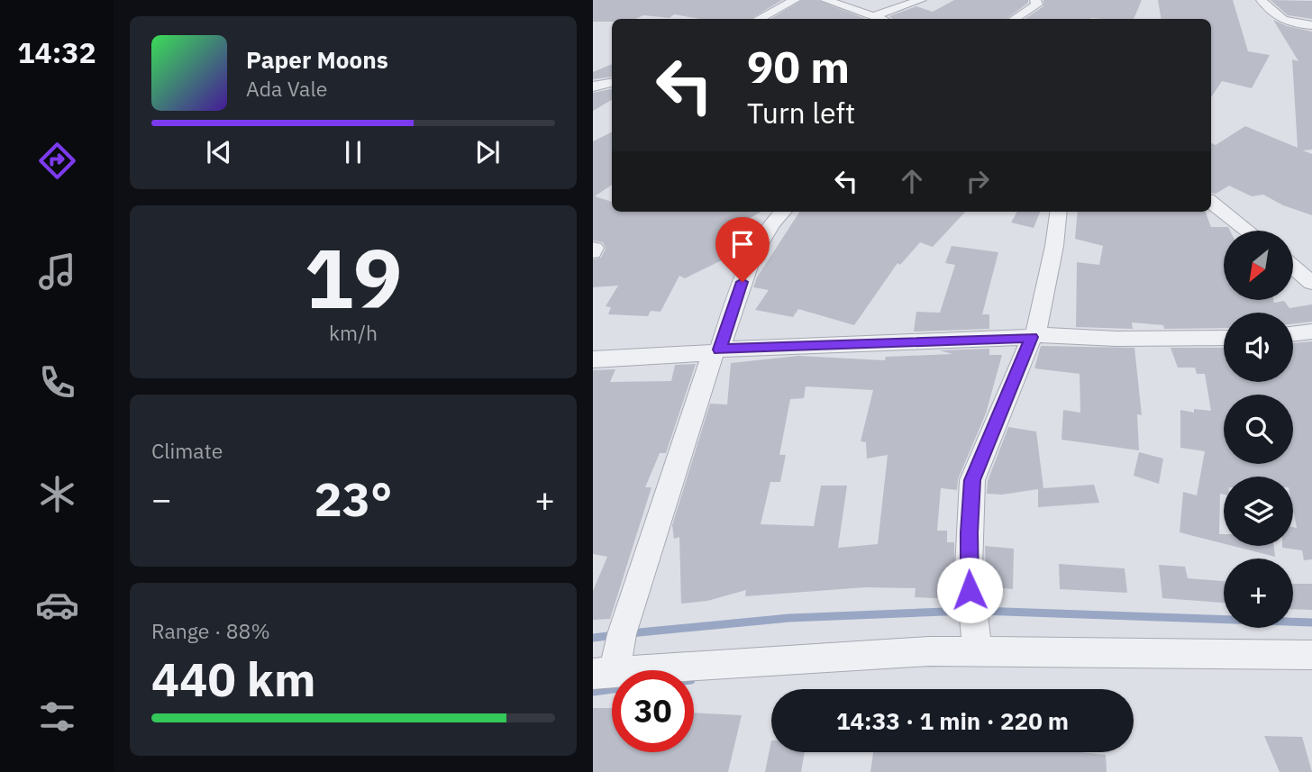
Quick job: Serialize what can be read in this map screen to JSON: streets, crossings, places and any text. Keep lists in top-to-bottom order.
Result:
{
  "north": "bottom left",
  "page": {
    "tabs": "14:32",
    "turn": ["90 m", "Turn left"],
    "song": ["Paper Moons", "Ada Vale"],
    "tile": [
      ["19", "km/h"],
      "Climate",
      ["Range · 88%", "440 km"]
    ],
    "map_buttons": "+",
    "heat": ["−", "23°", "+"],
    "limit": "30",
    "trip": "14:33 · 1 min · 220 m"
  }
}
